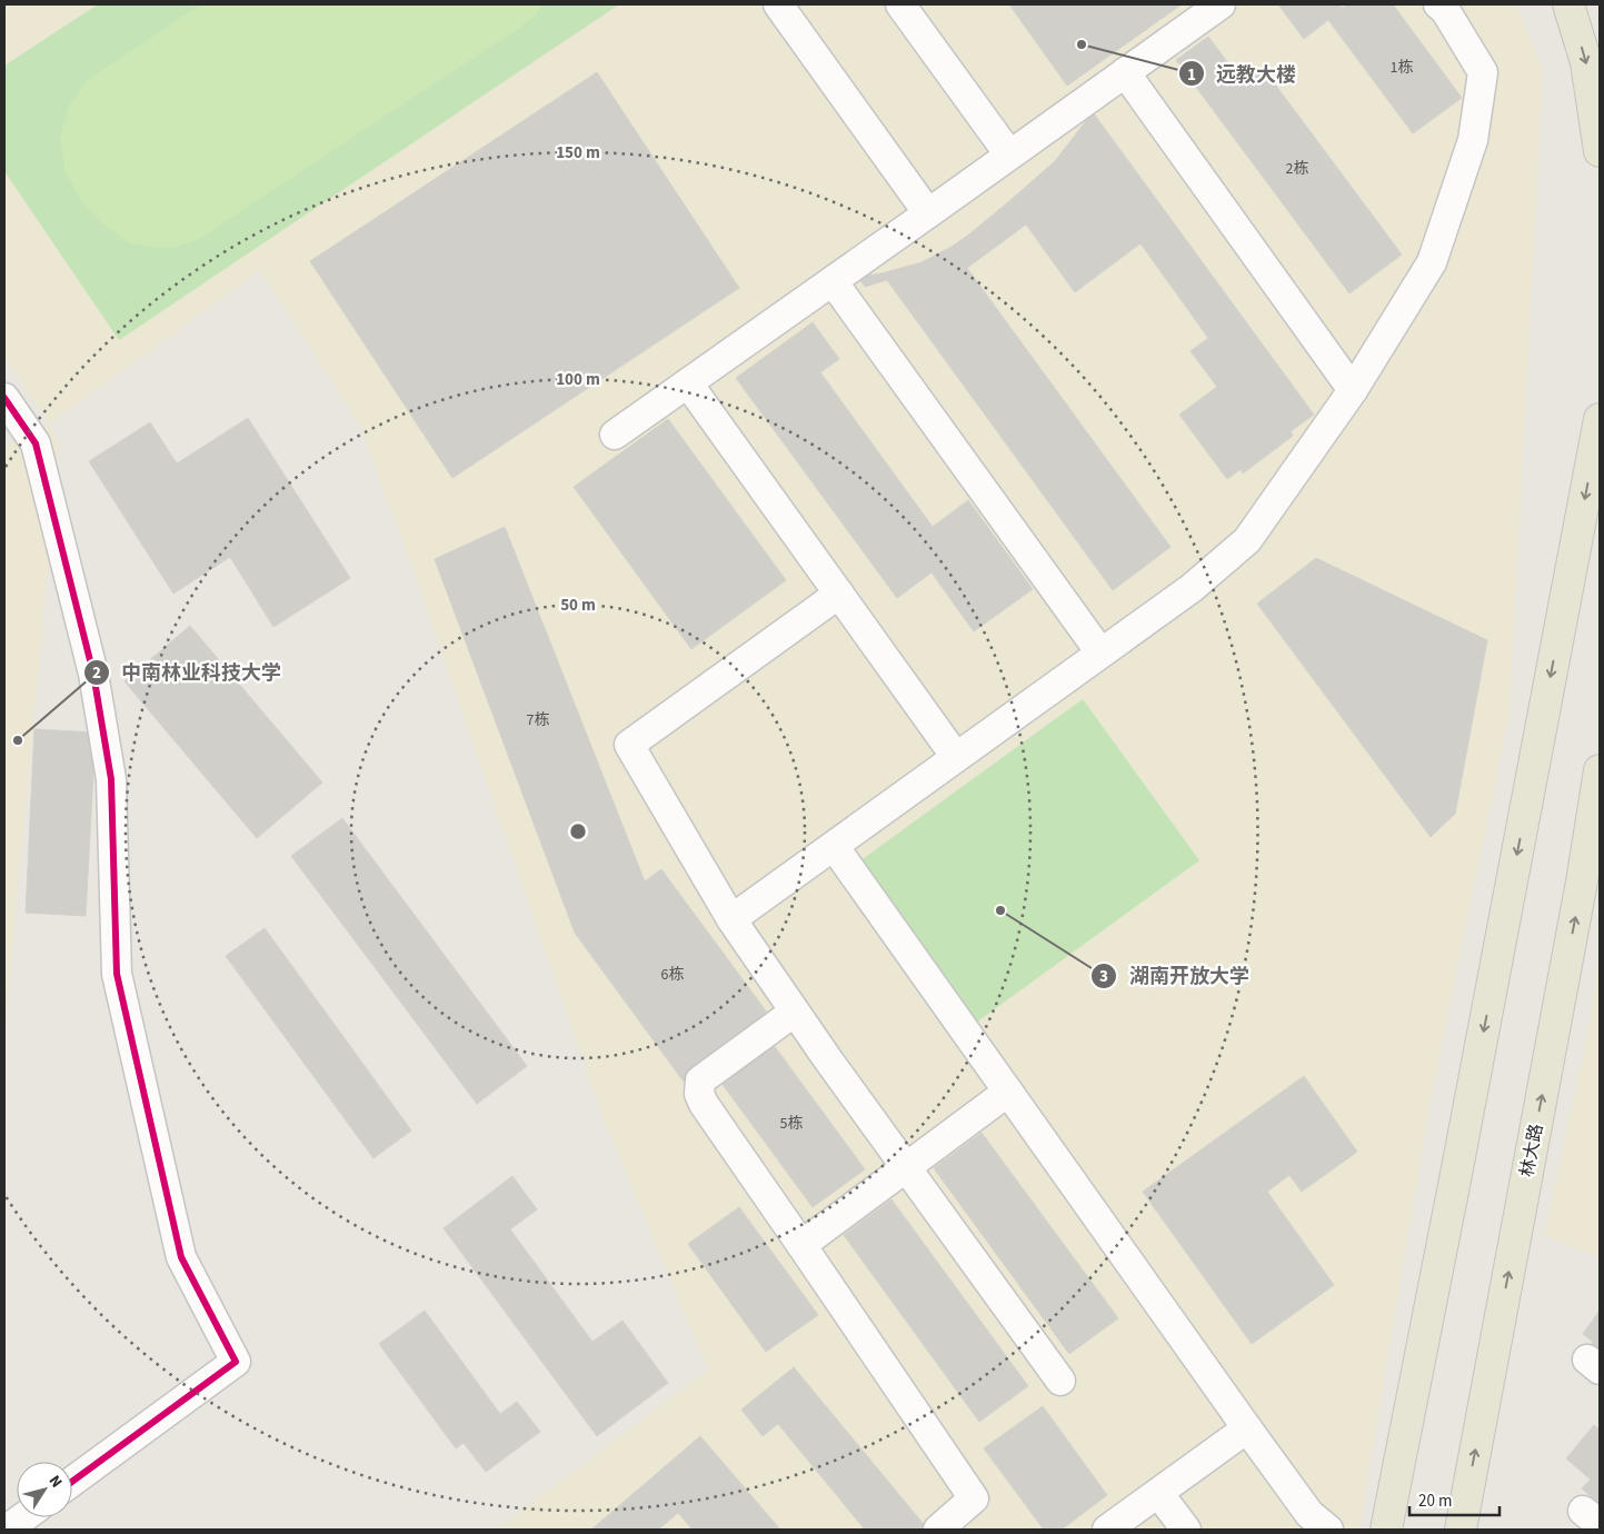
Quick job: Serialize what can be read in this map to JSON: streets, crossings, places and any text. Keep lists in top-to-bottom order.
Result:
{
  "streets": {
    "main road": ["林大路"]
  },
  "places": ["远教大楼", "中南林业科技大学", "湖南开放大学"],
  "house_numbers": [
    "1栋",
    "2栋",
    "7栋",
    "6栋",
    "5栋"
  ],
  "scale_bar": "20 m",
  "north": "top right",
  "rings": ["150 m", "100 m", "50 m"]
}
